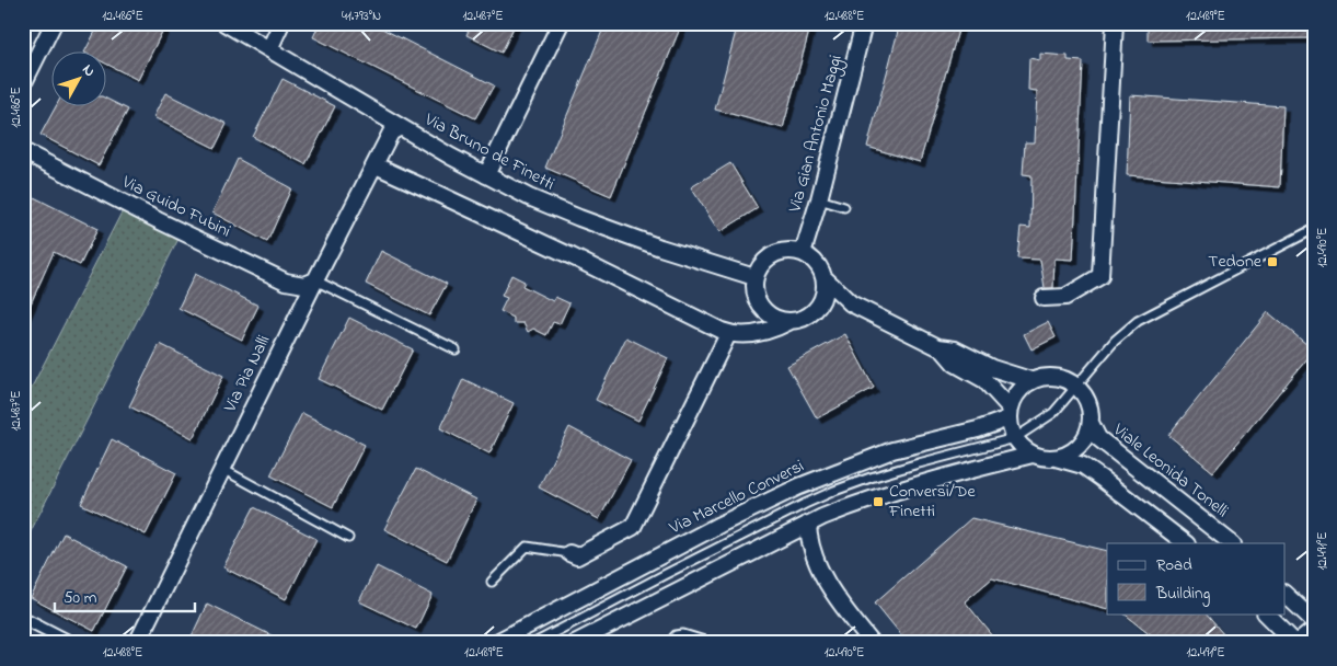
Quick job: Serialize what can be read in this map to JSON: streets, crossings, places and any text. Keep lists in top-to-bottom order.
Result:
{
  "streets": {
    "street": [
      "Via Gian Antonio Maggi",
      "Via Bruno de Finetti",
      "Via Guido Fubini",
      "Via Pia Nalli",
      "Viale Leonida Tonelli",
      "Via Marcello Conversi"
    ]
  },
  "crossings": [
    ["Via Gian Antonio Maggi", "Via Bruno de Finetti"],
    ["Via Bruno de Finetti", "Via Pia Nalli"],
    ["Via Guido Fubini", "Via Pia Nalli"]
  ],
  "places": {
    "transit": ["Tedone", "Conversi/De Finetti"]
  },
  "legend": ["Road", "Building"],
  "scale_bar": "50 m",
  "north": "top right",
  "coordinates": [
    "12.486°E",
    "41.793°N",
    "12.487°E",
    "12.488°E",
    "12.489°E",
    "12.490°E",
    "12.491°E"
  ]
}
